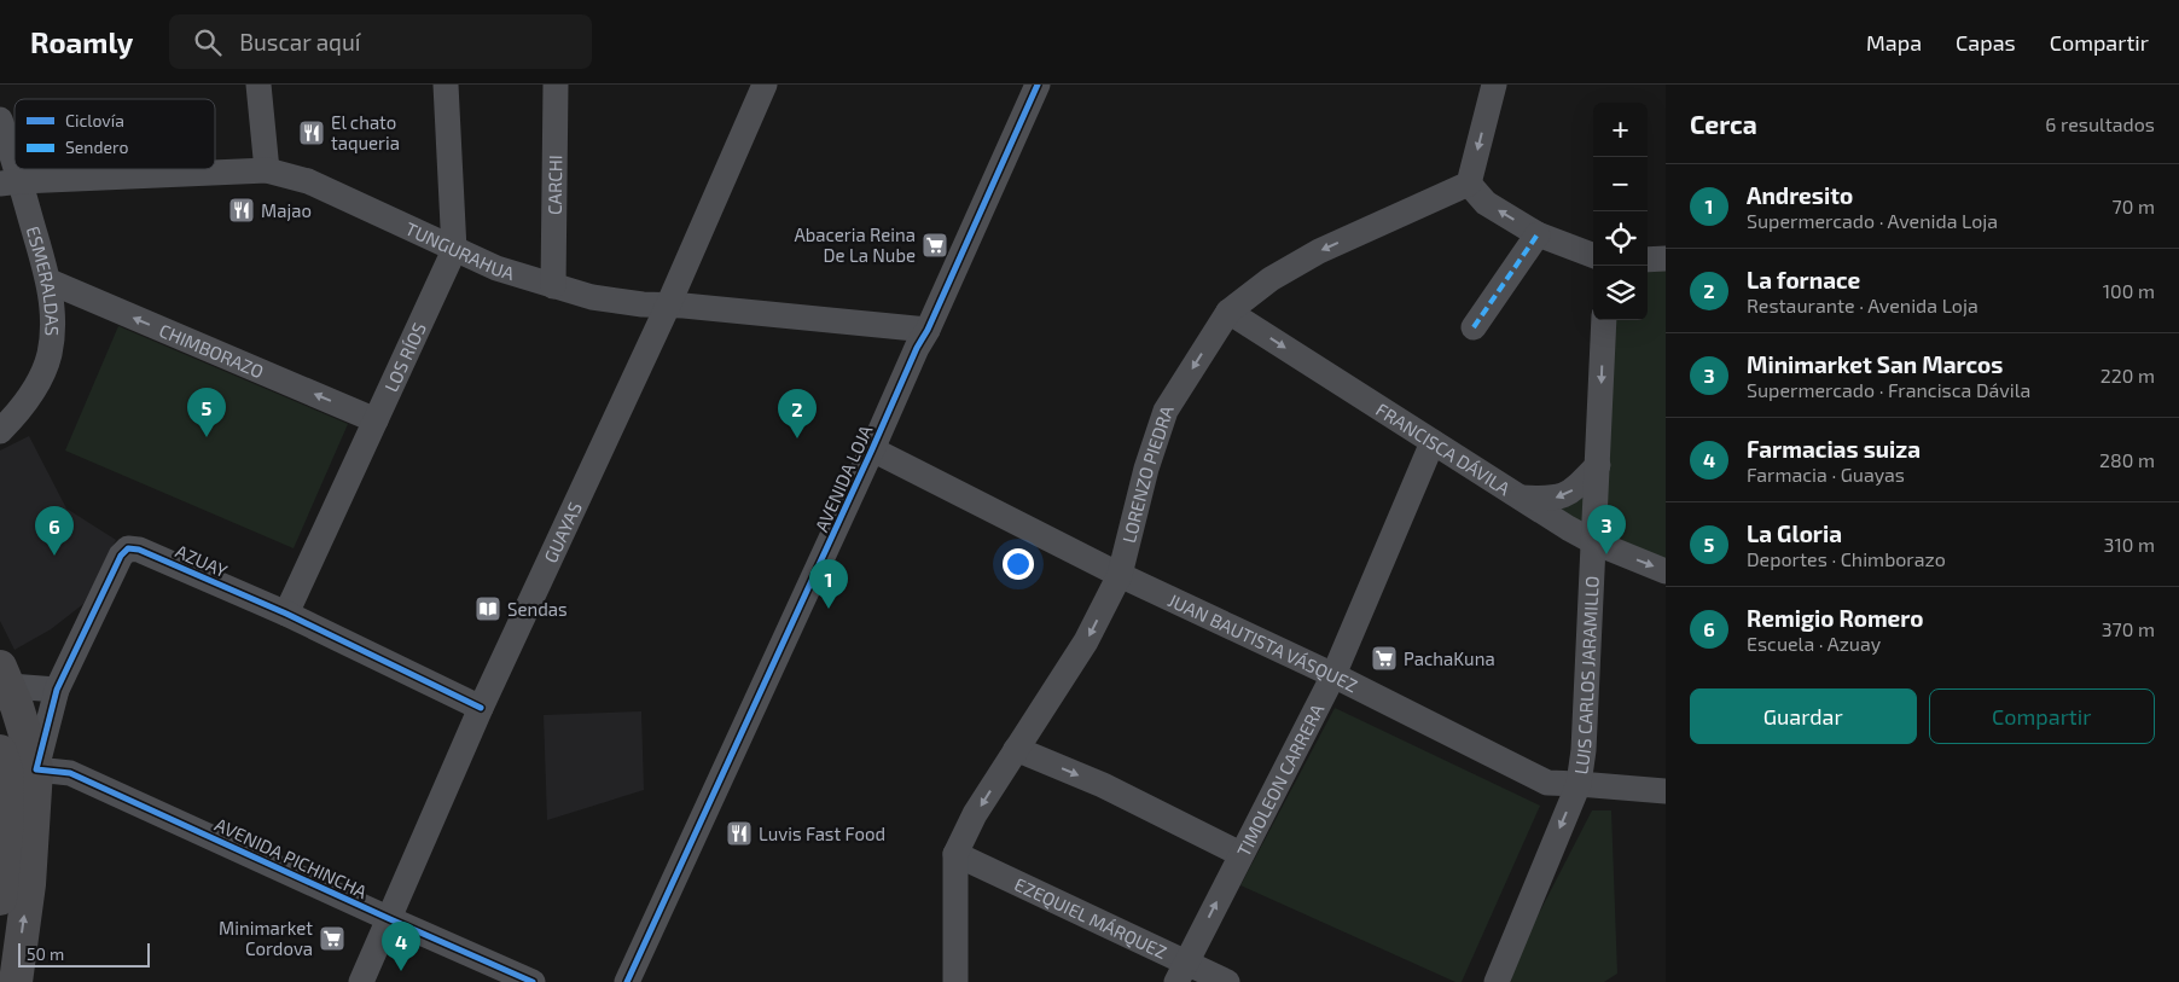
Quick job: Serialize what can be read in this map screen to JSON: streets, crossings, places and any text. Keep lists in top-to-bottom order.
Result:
{
  "streets": {
    "street": [
      "CARCHI",
      "TUNGURAHUA",
      "ESMERALDAS",
      "CHIMBORAZO",
      "LOS RÍOS",
      "FRANCISCA DÁVILA",
      "LORENZO PIEDRA",
      "AVENIDA LOJA",
      "GUAYAS",
      "AZUAY",
      "JUAN BAUTISTA VÁSQUEZ",
      "LUIS CARLOS JARAMILLO",
      "TIMOLEON CARRERA",
      "AVENIDA PICHINCHA",
      "EZEQUIEL MÁRQUEZ"
    ]
  },
  "crossings": [
    ["CARCHI", "TUNGURAHUA"],
    ["TUNGURAHUA", "ESMERALDAS"],
    ["TUNGURAHUA", "LOS RÍOS"],
    ["TUNGURAHUA", "AVENIDA LOJA"],
    ["TUNGURAHUA", "GUAYAS"],
    ["ESMERALDAS", "CHIMBORAZO"],
    ["CHIMBORAZO", "LOS RÍOS"],
    ["LOS RÍOS", "AZUAY"],
    ["FRANCISCA DÁVILA", "LORENZO PIEDRA"],
    ["FRANCISCA DÁVILA", "LUIS CARLOS JARAMILLO"],
    ["FRANCISCA DÁVILA", "TIMOLEON CARRERA"],
    ["LORENZO PIEDRA", "JUAN BAUTISTA VÁSQUEZ"],
    ["LORENZO PIEDRA", "EZEQUIEL MÁRQUEZ"],
    ["AVENIDA LOJA", "JUAN BAUTISTA VÁSQUEZ"],
    ["GUAYAS", "AZUAY"],
    ["GUAYAS", "AVENIDA PICHINCHA"],
    ["AZUAY", "AVENIDA PICHINCHA"],
    ["JUAN BAUTISTA VÁSQUEZ", "LUIS CARLOS JARAMILLO"],
    ["JUAN BAUTISTA VÁSQUEZ", "TIMOLEON CARRERA"],
    ["TIMOLEON CARRERA", "EZEQUIEL MÁRQUEZ"]
  ],
  "one_way": [
    "CHIMBORAZO",
    "FRANCISCA DÁVILA",
    "LORENZO PIEDRA",
    "LUIS CARLOS JARAMILLO"
  ],
  "places": {
    "restaurant": ["El chato taqueria", "Majao", "Luvis Fast Food"],
    "supermarket": ["Abaceria Reina De La Nube", "PachaKuna", "Minimarket Cordova"],
    "library": ["Sendas"]
  },
  "legend": ["Ciclovía", "Sendero"],
  "scale_bar": "50 m",
  "page": {
    "header": "Roamly",
    "search": "Buscar aquí",
    "nav": ["Mapa", "Capas", "Compartir"],
    "heading": ["Cerca", "6 resultados"],
    "map_buttons": ["+", "−"],
    "list": [
      {
        "mark": "1",
        "name": "Andresito",
        "note": "Supermercado · Avenida Loja",
        "value": "70 m"
      },
      {
        "mark": "2",
        "name": "La fornace",
        "note": "Restaurante · Avenida Loja",
        "value": "100 m"
      },
      {
        "mark": "3",
        "name": "Minimarket San Marcos",
        "note": "Supermercado · Francisca Dávila",
        "value": "220 m"
      },
      {
        "mark": "4",
        "name": "Farmacias suiza",
        "note": "Farmacia · Guayas",
        "value": "280 m"
      },
      {
        "mark": "5",
        "name": "La Gloria",
        "note": "Deportes · Chimborazo",
        "value": "310 m"
      },
      {
        "mark": "6",
        "name": "Remigio Romero",
        "note": "Escuela · Azuay",
        "value": "370 m"
      }
    ],
    "pins": [
      "5",
      "2",
      "3",
      "6",
      "1",
      "4"
    ],
    "buttons": ["Guardar", "Compartir"],
    "scale": "50 m"
  }
}
